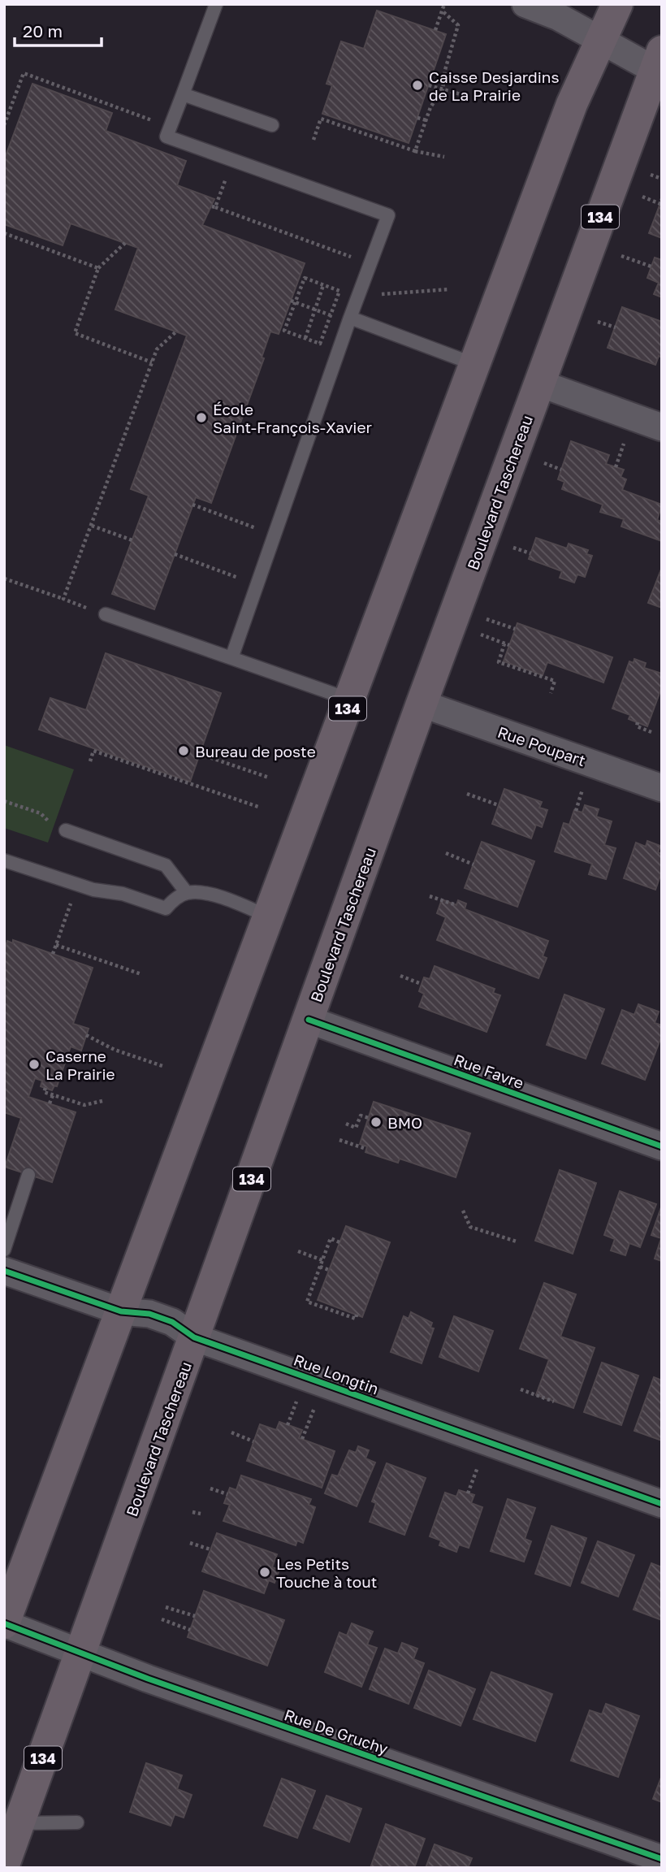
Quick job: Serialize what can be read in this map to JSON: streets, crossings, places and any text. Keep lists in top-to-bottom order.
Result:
{
  "streets": {
    "main road": ["134", "Boulevard Taschereau"],
    "street": [
      "Rue Poupart",
      "Rue Favre",
      "Rue Longtin",
      "Rue De Gruchy"
    ]
  },
  "crossings": [
    ["134", "Rue Longtin"],
    ["134", "Rue De Gruchy"],
    ["Boulevard Taschereau", "Rue Poupart"],
    ["Boulevard Taschereau", "Rue Favre"],
    ["Boulevard Taschereau", "Rue Longtin"],
    ["Boulevard Taschereau", "Rue De Gruchy"]
  ],
  "places": [
    "Caisse Desjardins de La Prairie",
    "École Saint-François-Xavier",
    "Bureau de poste",
    "Caserne La Prairie",
    "BMO",
    "Les Petits Touche à tout"
  ],
  "scale_bar": "20 m"
}
